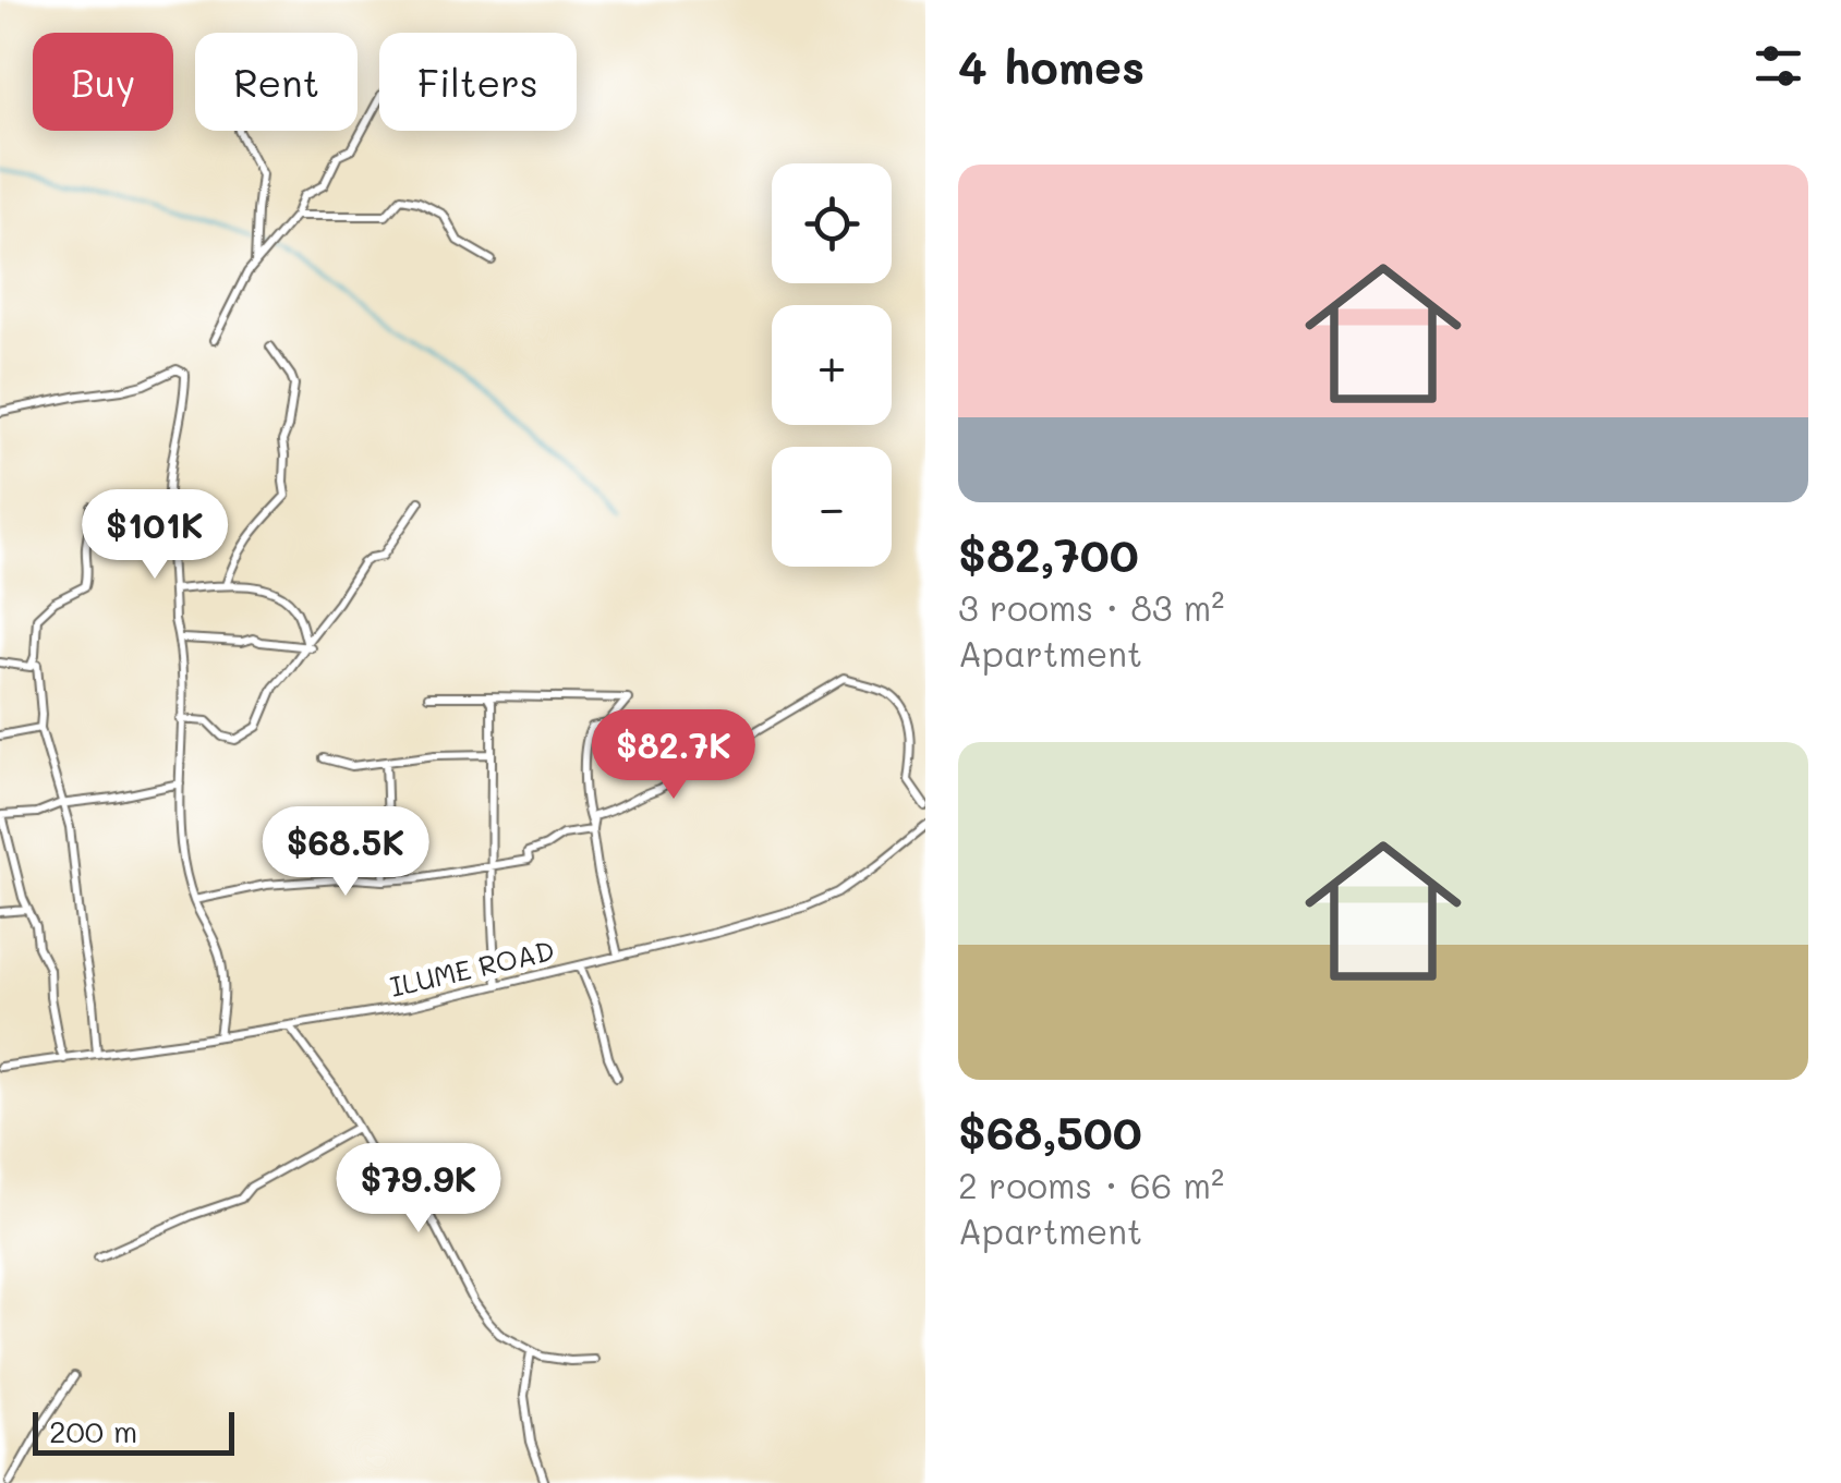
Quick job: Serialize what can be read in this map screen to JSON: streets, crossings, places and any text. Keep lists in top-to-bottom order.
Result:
{
  "streets": {
    "street": ["ILUME ROAD"]
  },
  "scale_bar": "200 m",
  "page": {
    "heading": "4 homes",
    "chip": ["Buy", "Rent", "Filters"],
    "list": [
      {
        "name": "$82,700",
        "note": "3 rooms · 83 m² · Apartment"
      },
      {
        "name": "$68,500",
        "note": "2 rooms · 66 m² · Apartment"
      }
    ],
    "map_buttons": ["+", "−"],
    "price": [
      "$101K",
      "$82.7K",
      "$68.5K",
      "$79.9K"
    ],
    "scale": "200 m"
  }
}
